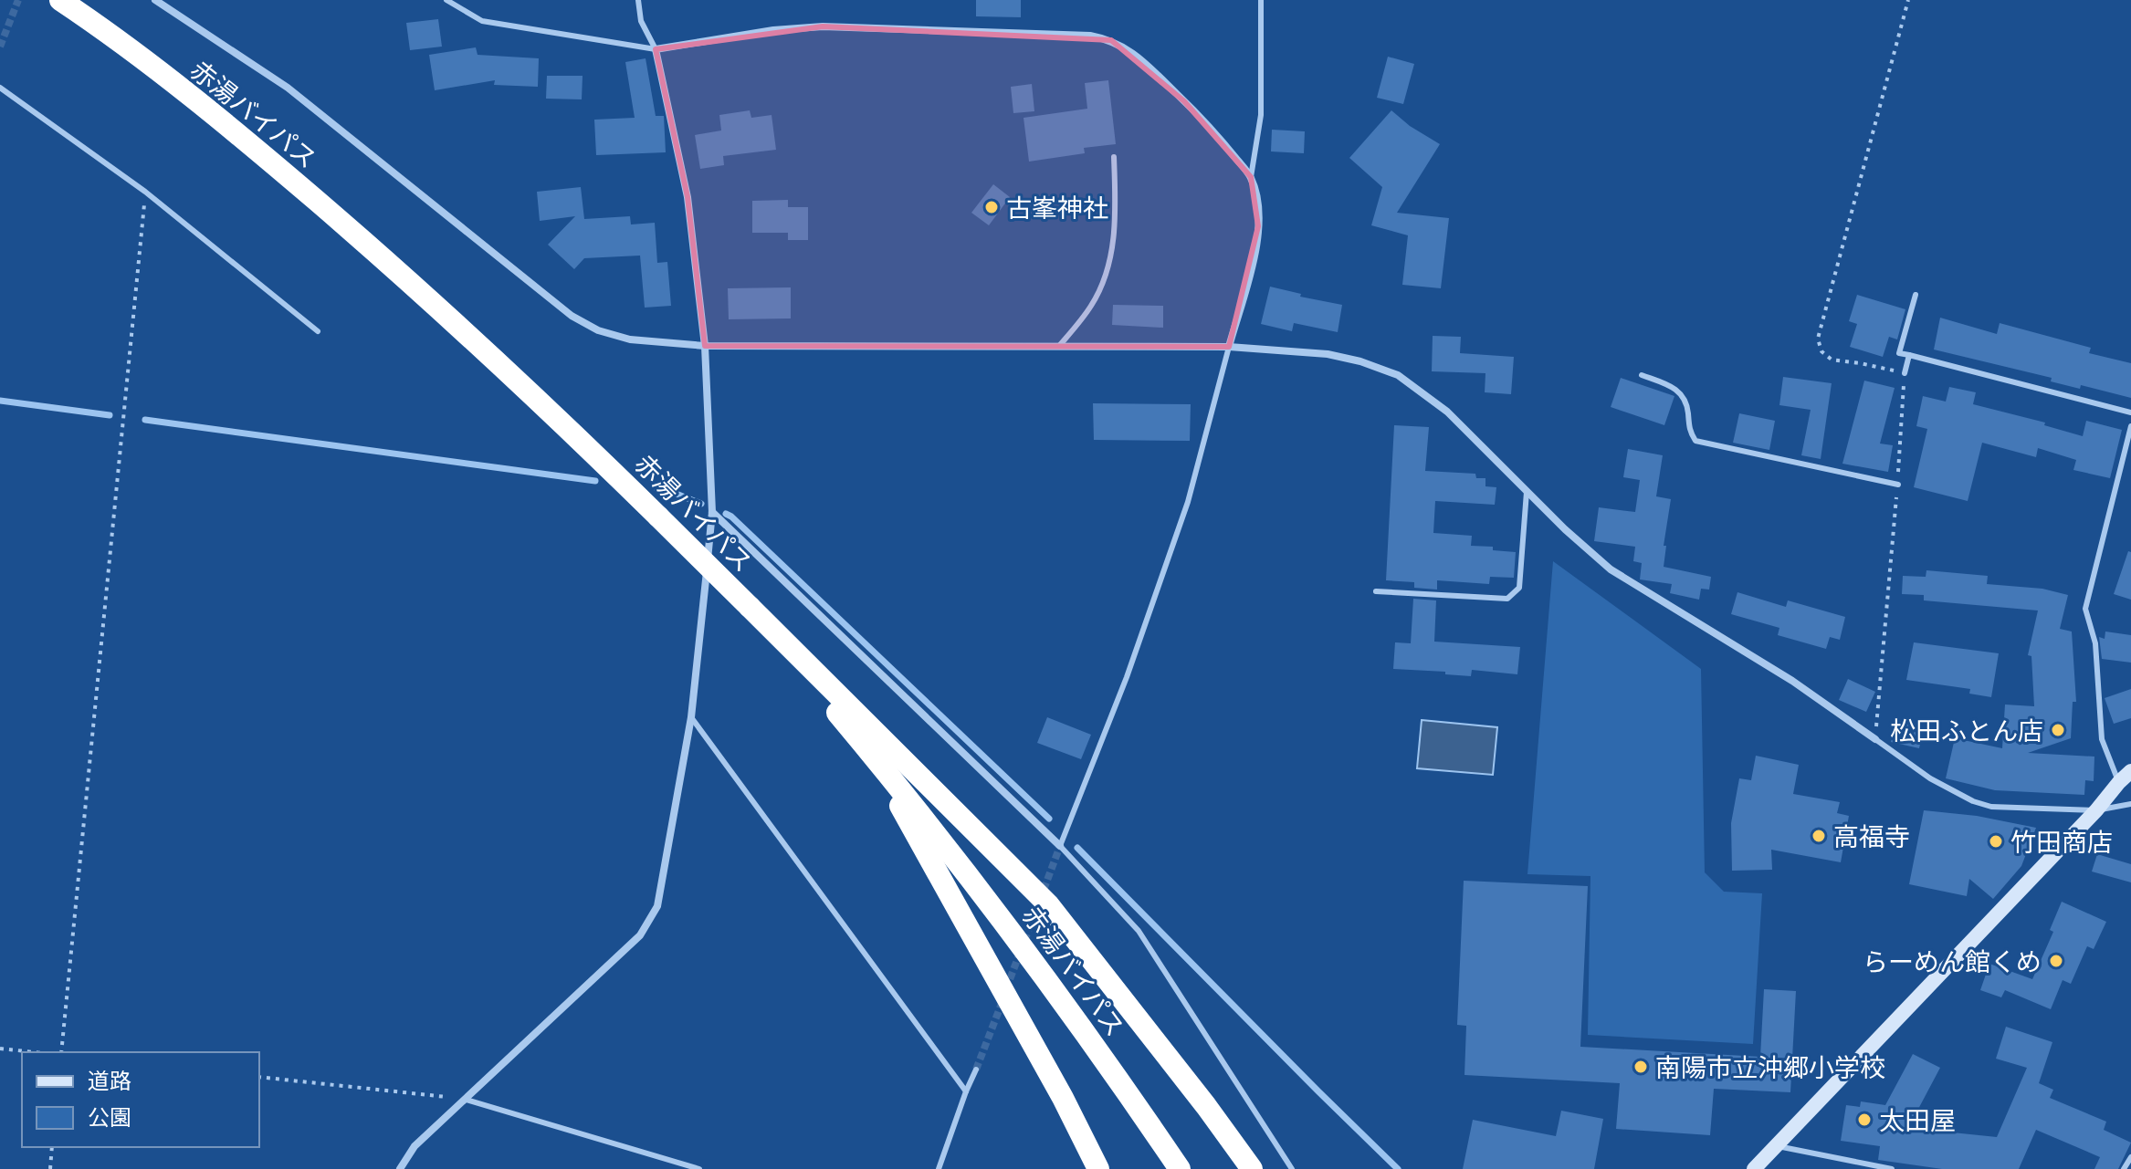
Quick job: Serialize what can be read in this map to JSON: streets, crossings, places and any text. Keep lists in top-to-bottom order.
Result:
{
  "streets": {
    "highway": ["赤湯バイパス"]
  },
  "places": [
    "古峯神社",
    "松田ふとん店",
    "高福寺",
    "竹田商店",
    "らーめん館くめ",
    "南陽市立沖郷小学校",
    "太田屋"
  ],
  "legend": ["道路", "公園"]
}
